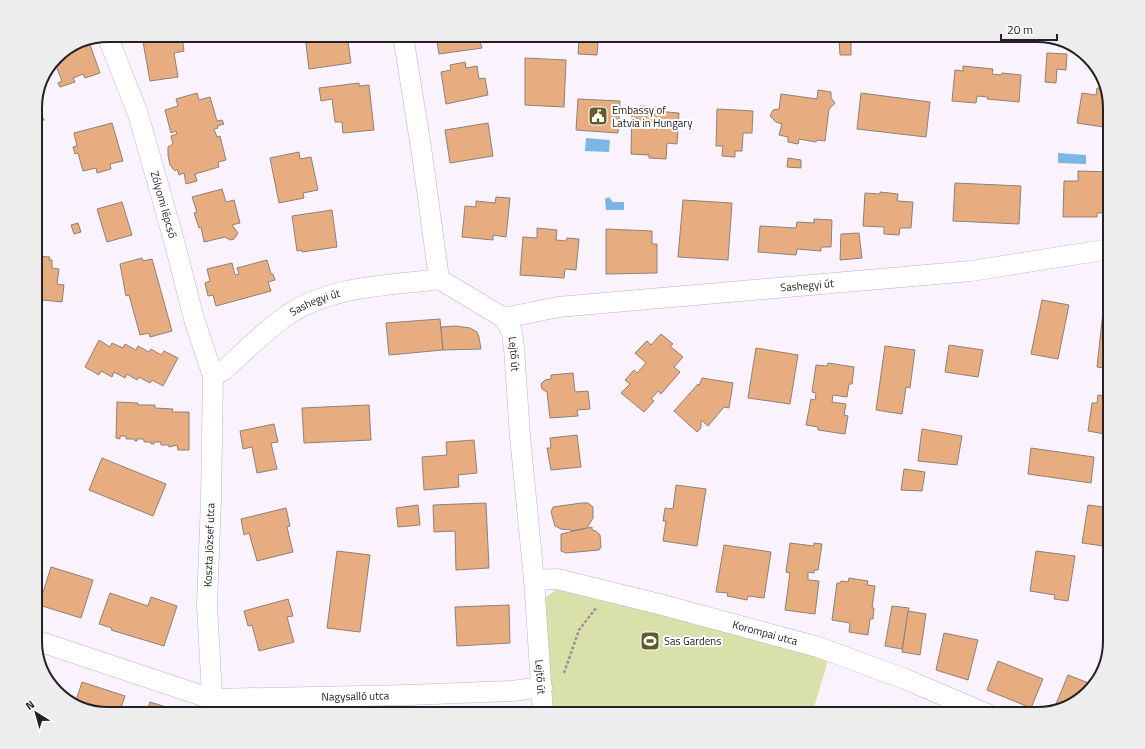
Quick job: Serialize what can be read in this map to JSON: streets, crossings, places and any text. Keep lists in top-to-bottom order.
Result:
{
  "streets": {
    "street": [
      "Zólyomi lépcső",
      "Sashegyi út",
      "Lejtő út",
      "Koszta József utca",
      "Korompai utca",
      "Nagysalló utca"
    ]
  },
  "crossings": [
    ["Zólyomi lépcső", "Sashegyi út"],
    ["Zólyomi lépcső", "Koszta József utca"],
    ["Sashegyi út", "Lejtő út"],
    ["Sashegyi út", "Koszta József utca"],
    ["Lejtő út", "Korompai utca"],
    ["Lejtő út", "Nagysalló utca"],
    ["Koszta József utca", "Nagysalló utca"]
  ],
  "places": {
    "public building": ["Embassy of Latvia in Hungary"],
    "sports": ["Sas Gardens"]
  },
  "scale_bar": "20 m",
  "north": "top left"
}
